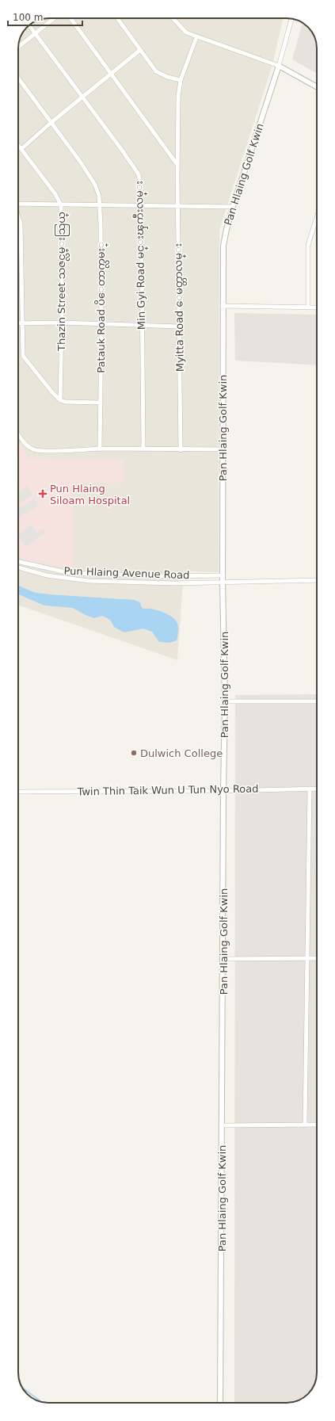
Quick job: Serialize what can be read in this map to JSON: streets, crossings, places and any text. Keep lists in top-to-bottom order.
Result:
{
  "streets": {
    "street": [
      "Pan Hlaing Golf Kwin",
      "Min Gyi Road မင္းၾကီးလမ္း",
      "Thazin Street သဇင္လမ္းသြယ္",
      "Patauk Road ပိေတာက္လမး္",
      "Myitta Road ေမတ္တာလမ္း",
      "Pun Hlaing Avenue Road",
      "Twin Thin Taik Wun U Tun Nyo Road"
    ]
  },
  "crossings": [
    ["Pan Hlaing Golf Kwin", "Pun Hlaing Avenue Road"],
    ["Pan Hlaing Golf Kwin", "Twin Thin Taik Wun U Tun Nyo Road"]
  ],
  "places": {
    "health": ["Pun Hlaing Siloam Hospital"],
    "other": ["Dulwich College"]
  },
  "scale_bar": "100 m"
}
